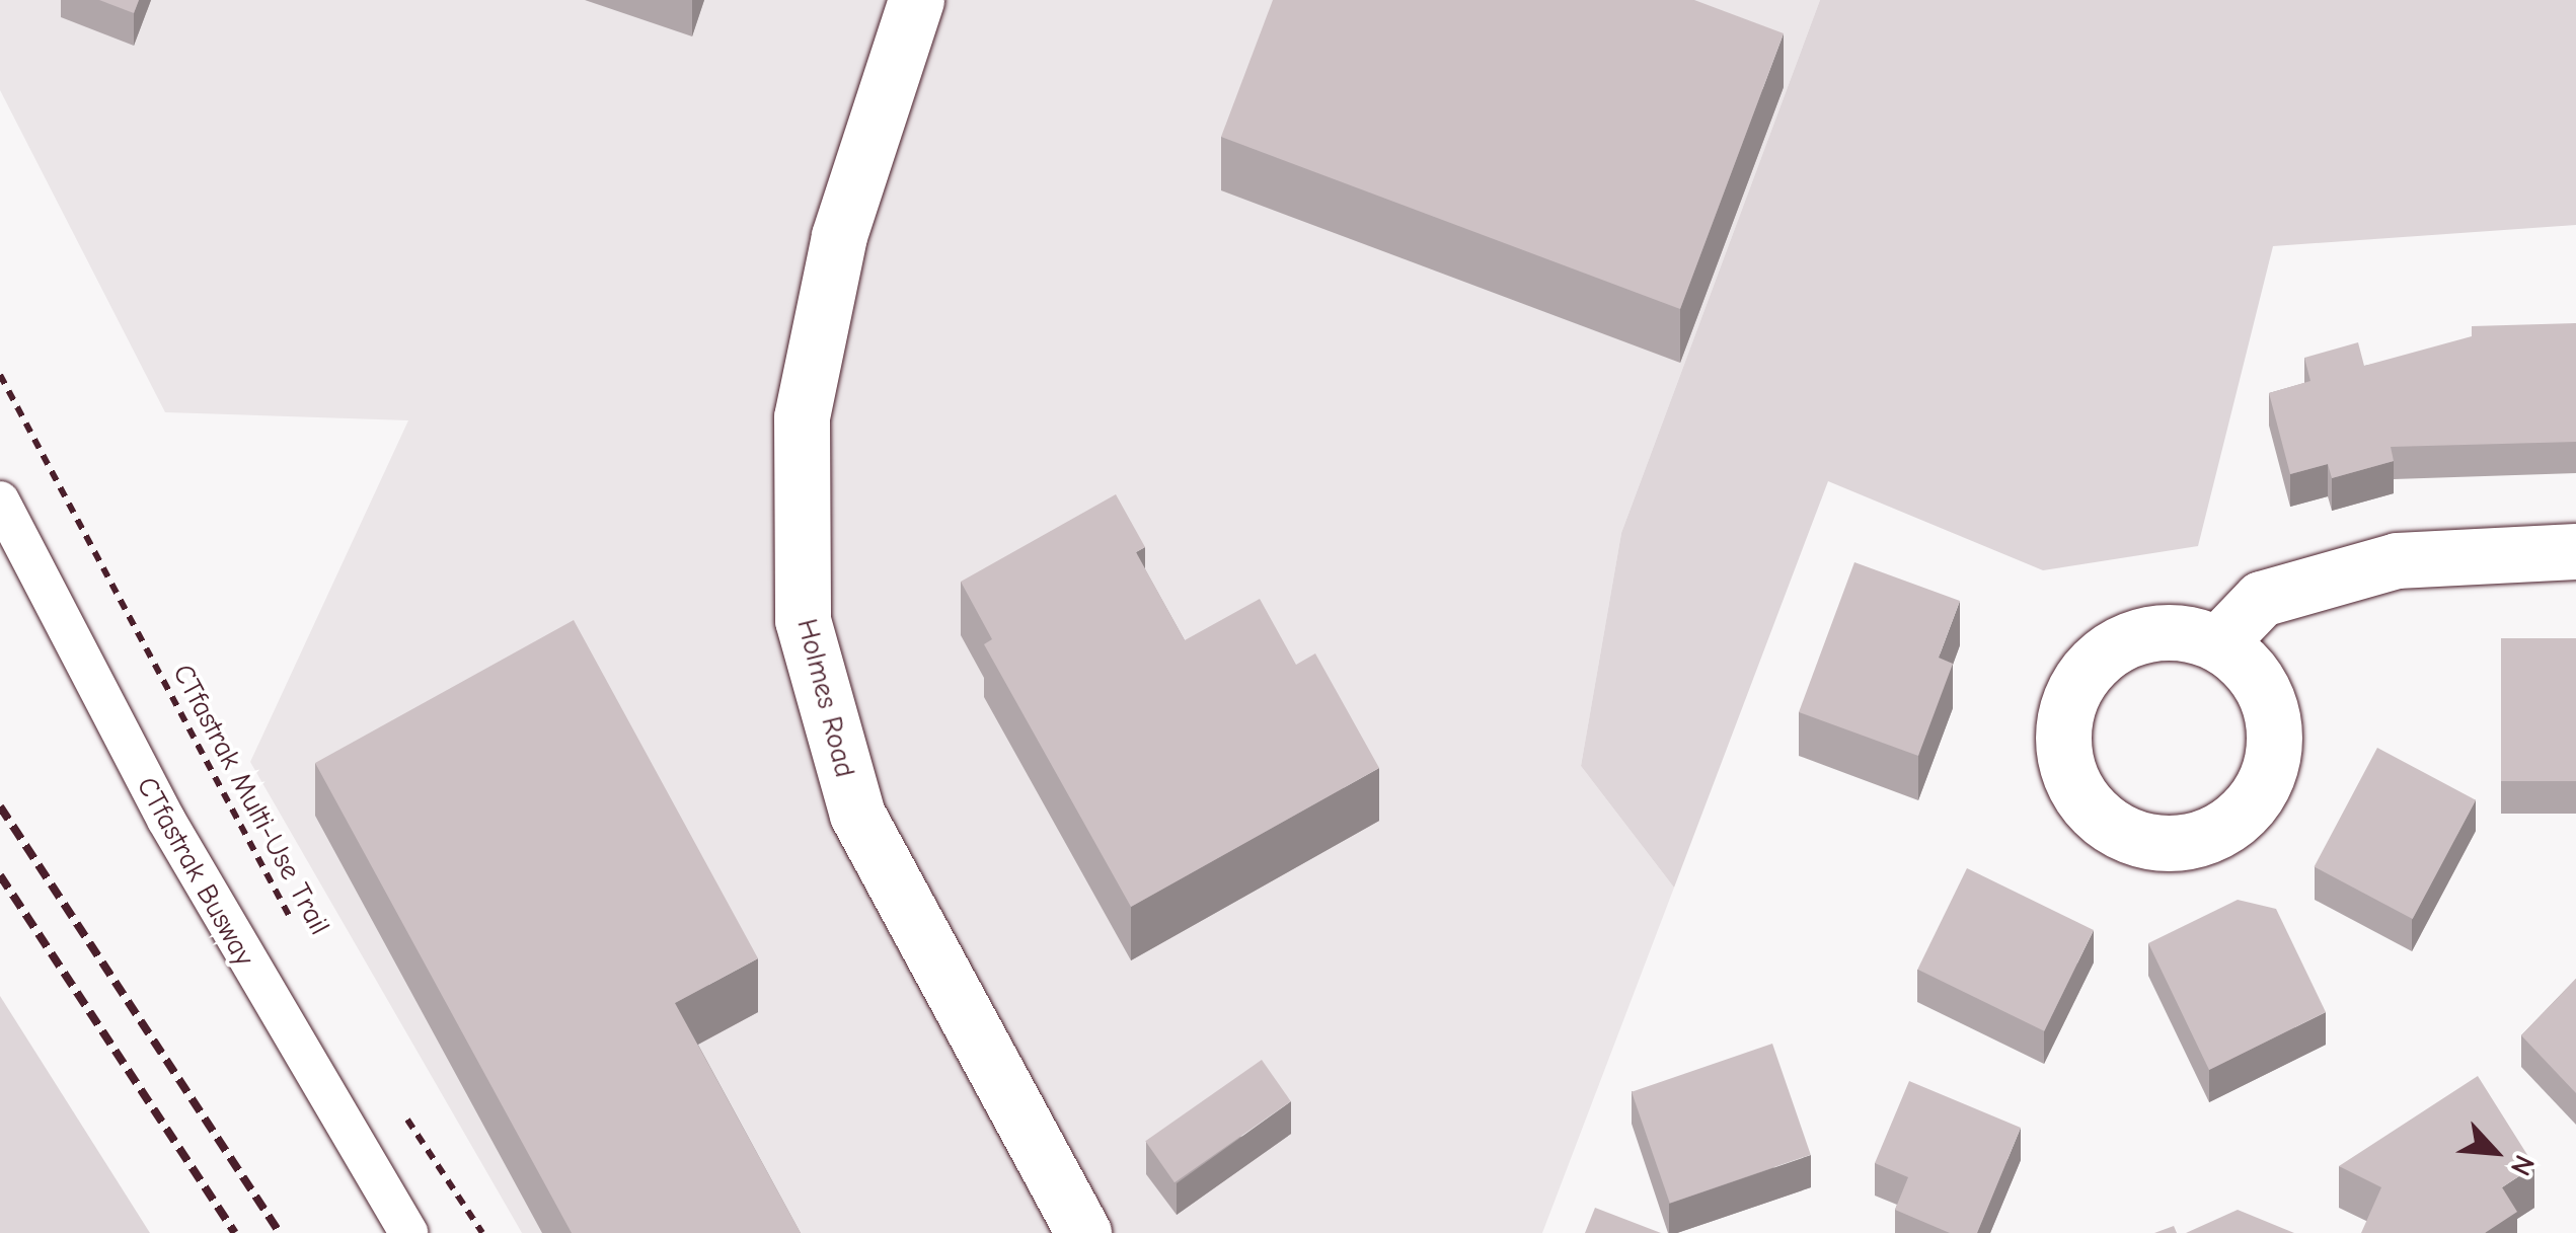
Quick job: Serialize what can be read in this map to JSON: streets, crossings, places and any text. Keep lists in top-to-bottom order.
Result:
{
  "streets": {
    "street": ["Holmes Road"],
    "lane": ["CTfastrak Busway"],
    "path": ["CTfastrak Multi-Use Trail"]
  },
  "north": "bottom right"
}
